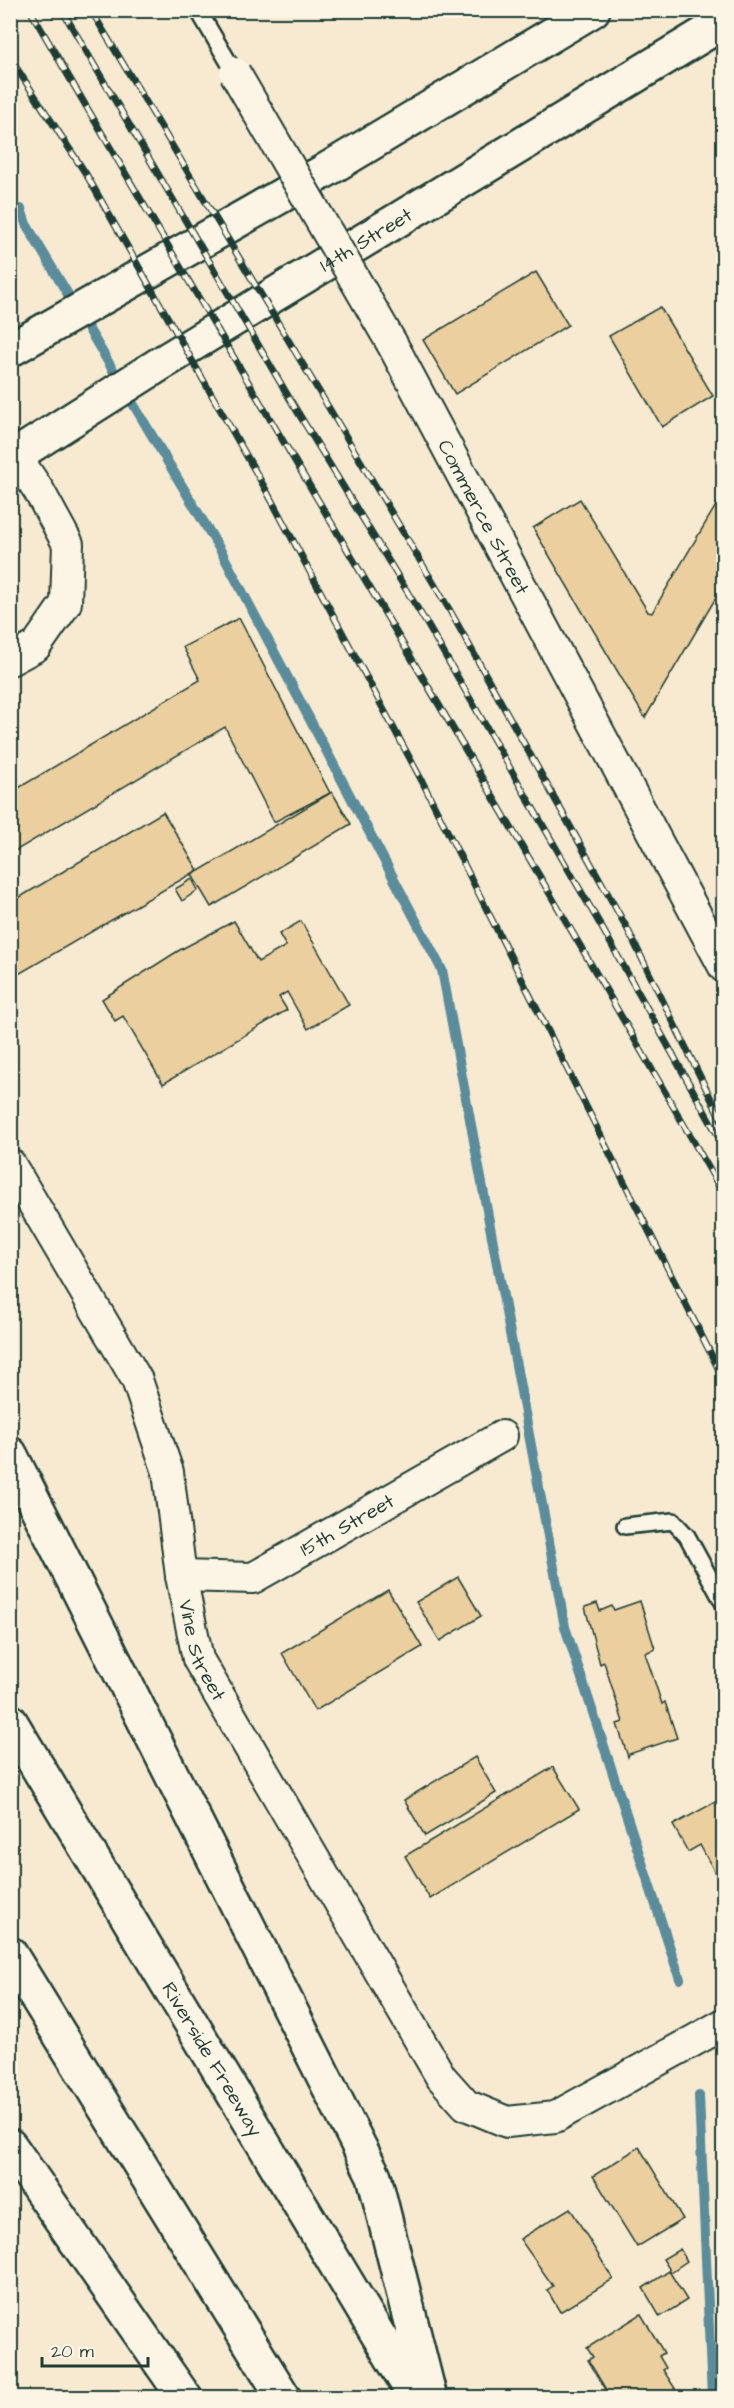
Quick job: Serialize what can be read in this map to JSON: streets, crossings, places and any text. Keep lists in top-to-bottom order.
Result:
{
  "streets": {
    "main road": ["14th Street", "Riverside Freeway"],
    "street": ["Commerce Street", "15th Street", "Vine Street"]
  },
  "crossings": [
    ["15th Street", "Vine Street"]
  ],
  "scale_bar": "20 m"
}
